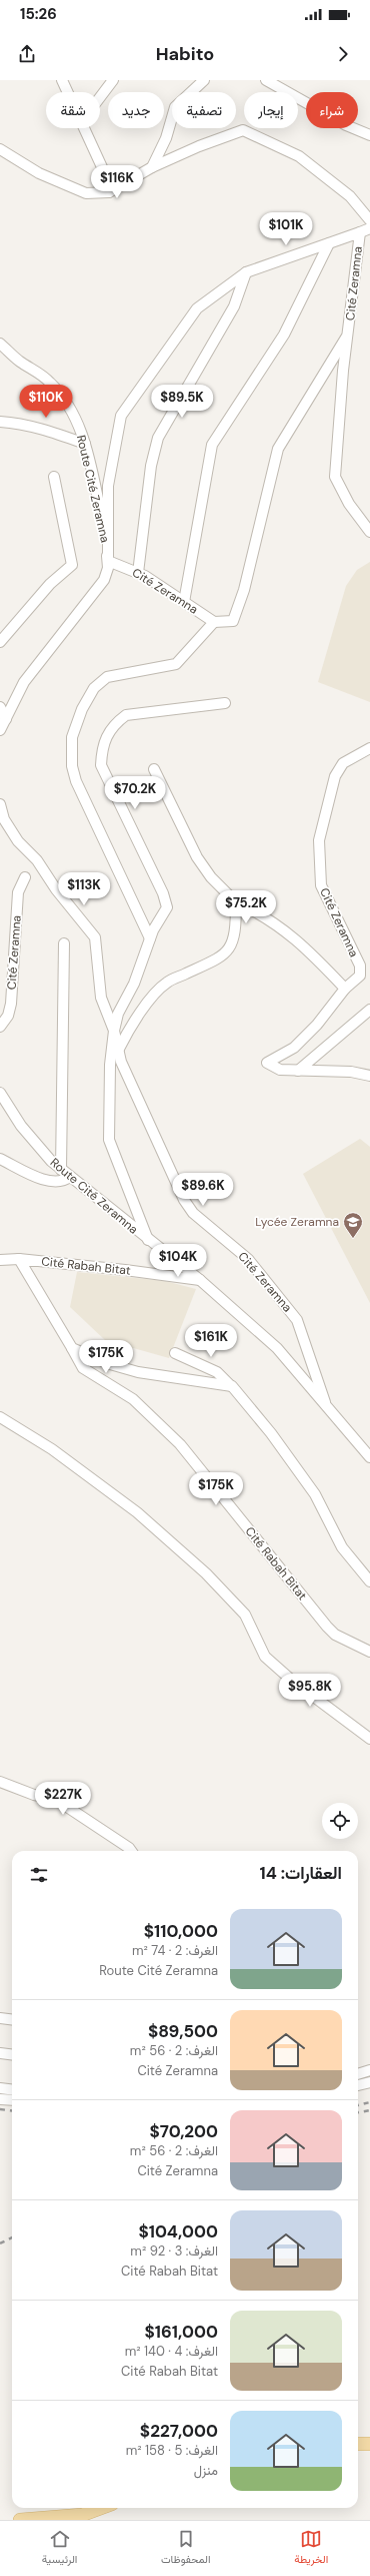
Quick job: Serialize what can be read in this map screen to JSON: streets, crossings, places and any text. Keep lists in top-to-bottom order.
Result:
{
  "streets": {
    "street": ["Cité Zeramna", "Route Cité Zeramna", "Cité Rabah Bitat"]
  },
  "crossings": [
    ["Cité Zeramna", "Route Cité Zeramna"],
    ["Route Cité Zeramna", "Cité Rabah Bitat"]
  ],
  "places": {
    "school or university": ["Lycée Zeramna"]
  },
  "page": {
    "status": "15:26",
    "header": "Habito",
    "chip": [
      "شراء",
      "إيجار",
      "تصفية",
      "جديد",
      "شقة"
    ],
    "price": [
      "$116K",
      "$101K",
      "$110K",
      "$89.5K",
      "$70.2K",
      "$113K",
      "$75.2K",
      "$89.6K",
      "$104K",
      "$161K",
      "$175K",
      "$175K",
      "$95.8K",
      "$227K"
    ],
    "heading": "العقارات: 14",
    "list": [
      {
        "name": "$110,000",
        "note": "الغرف: 2 · 74 m² · Route Cité Zeramna"
      },
      {
        "name": "$89,500",
        "note": "الغرف: 2 · 56 m² · Cité Zeramna"
      },
      {
        "name": "$70,200",
        "note": "الغرف: 2 · 56 m² · Cité Zeramna"
      },
      {
        "name": "$104,000",
        "note": "الغرف: 3 · 92 m² · Cité Rabah Bitat"
      },
      {
        "name": "$161,000",
        "note": "الغرف: 4 · 140 m² · Cité Rabah Bitat"
      },
      {
        "name": "$227,000",
        "note": "الغرف: 5 · 158 m² · منزل"
      }
    ],
    "tabs": ["الخريطة", "المحفوظات", "الرئيسية"]
  }
}
